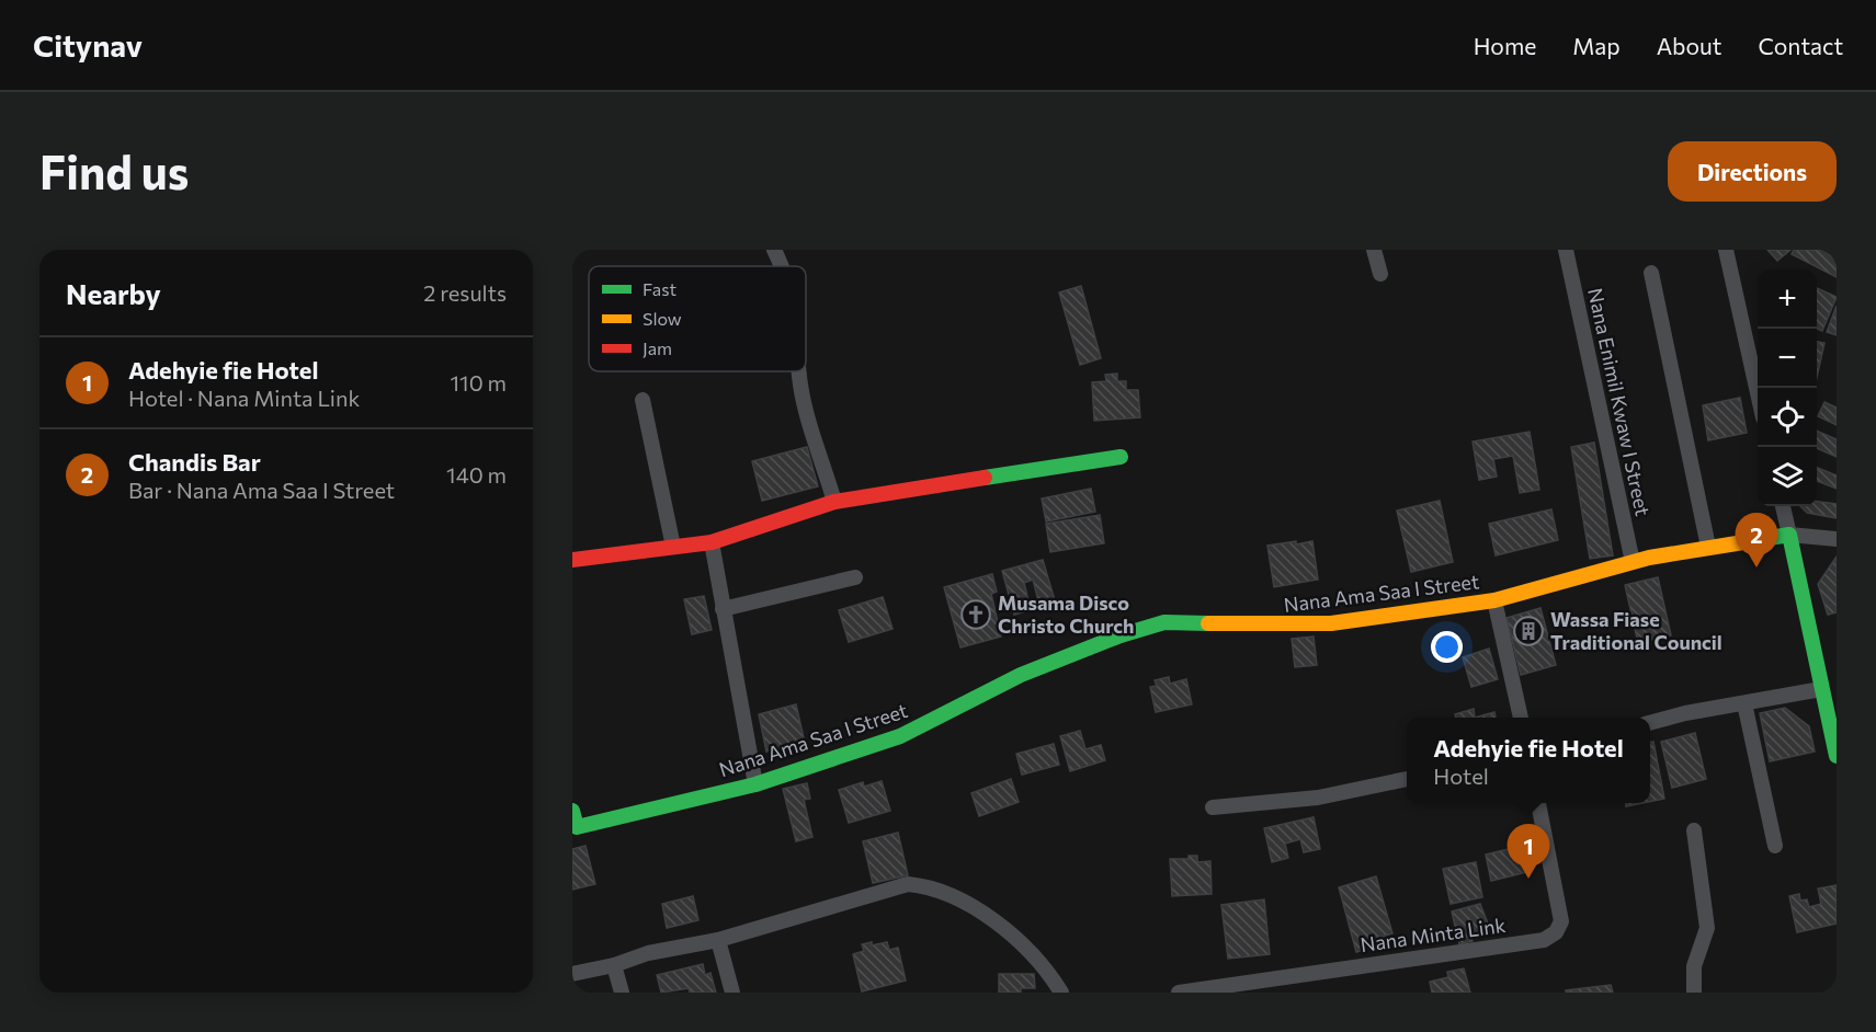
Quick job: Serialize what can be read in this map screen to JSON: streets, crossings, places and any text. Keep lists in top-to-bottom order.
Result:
{
  "streets": {
    "street": ["Nana Enimil Kwaw I Street", "Nana Ama Saa I Street", "Nana Minta Link"]
  },
  "crossings": [
    ["Nana Enimil Kwaw I Street", "Nana Ama Saa I Street"]
  ],
  "places": {
    "church": ["Musama Disco Christo Church"],
    "building": ["Wassa Fiase Traditional Council"]
  },
  "legend": ["Fast", "Slow", "Jam"],
  "page": {
    "header": "Citynav",
    "nav": [
      "Home",
      "Map",
      "About",
      "Contact"
    ],
    "buttons": "Directions",
    "title": "Find us",
    "heading": ["Nearby", "2 results"],
    "map_buttons": ["+", "−"],
    "list": [
      {
        "mark": "1",
        "name": "Adehyie fie Hotel",
        "note": "Hotel · Nana Minta Link",
        "value": "110 m"
      },
      {
        "mark": "2",
        "name": "Chandis Bar",
        "note": "Bar · Nana Ama Saa I Street",
        "value": "140 m"
      }
    ],
    "pins": ["2", "1"],
    "popup": ["Adehyie fie Hotel", "Hotel"]
  }
}
